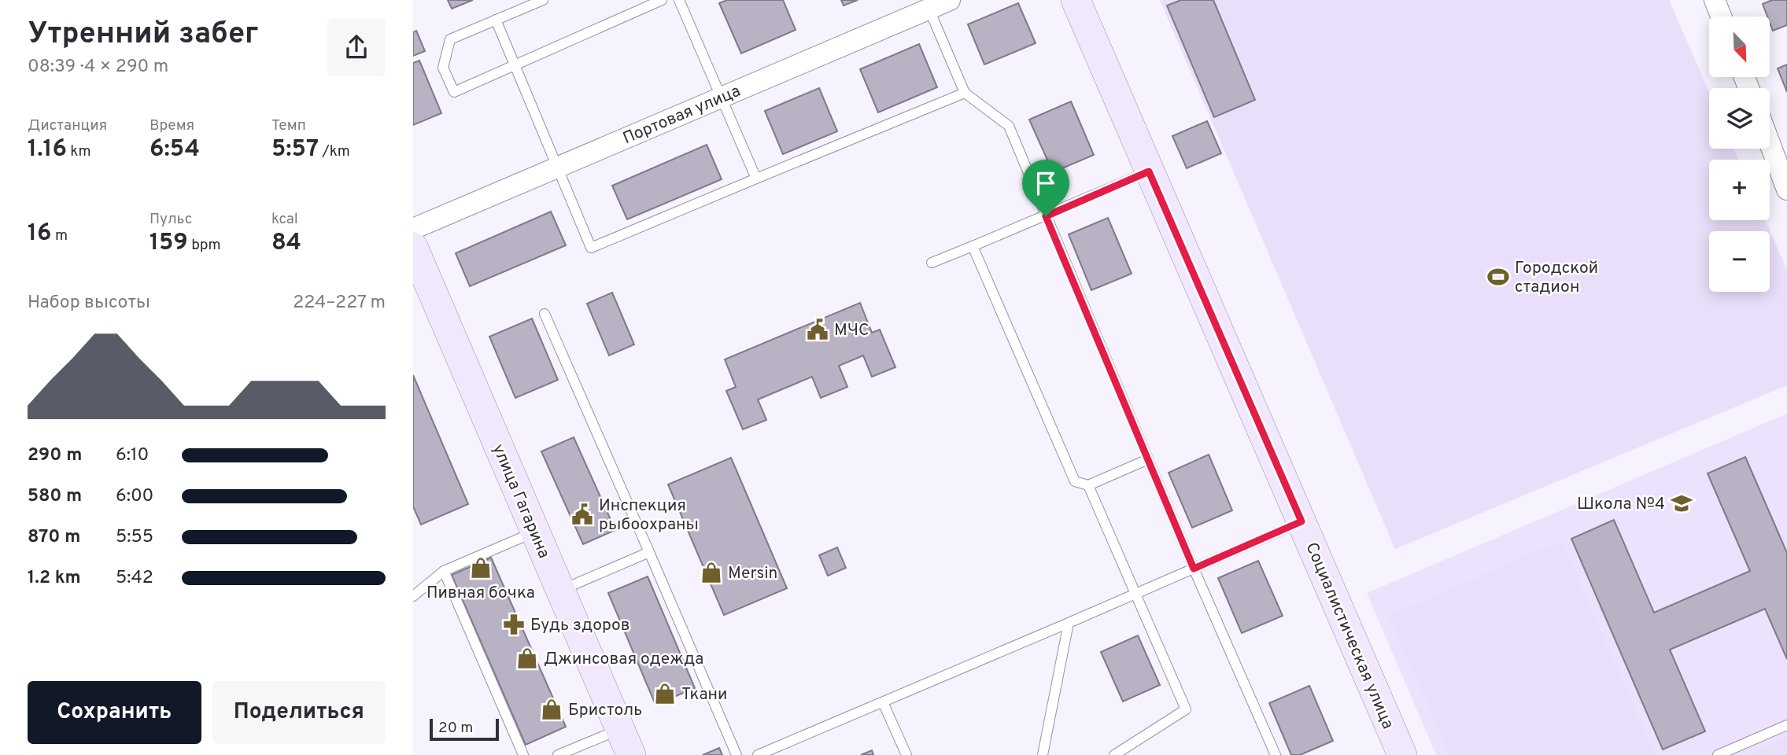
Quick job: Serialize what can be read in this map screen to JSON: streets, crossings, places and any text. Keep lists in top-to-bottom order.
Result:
{
  "streets": {
    "main road": ["улица Гагарина", "Социалистическая улица"],
    "street": ["Портовая улица"]
  },
  "places": {
    "sports": ["Городской стадион"],
    "public building": ["МЧС", "Инспекция рыбоохраны"],
    "school or university": ["Школа №4"],
    "shop": [
      "Пивная бочка",
      "Mersin",
      "Джинсовая одежда",
      "Ткани",
      "Бристоль"
    ],
    "pharmacy": ["Будь здоров"]
  },
  "scale_bar": "20 m",
  "north": "bottom right",
  "page": {
    "heading": ["Утренний забег", "08:39 · 4 × 290 m"],
    "map_buttons": ["+", "−"],
    "stats": [
      ["Дистанция", "1.16 km"],
      ["Время", "6:54"],
      ["Темп", "5:57 /km"],
      ["16 m"],
      ["Пульс", "159 bpm"],
      ["kcal", "84"]
    ],
    "chart": ["Набор высоты", "224–227 m"],
    "list": [
      {
        "name": "290 m",
        "note": "6:10"
      },
      {
        "name": "580 m",
        "note": "6:00"
      },
      {
        "name": "870 m",
        "note": "5:55"
      },
      {
        "name": "1.2 km",
        "note": "5:42"
      }
    ],
    "buttons": ["Сохранить", "Поделиться"],
    "scale": "20 m"
  }
}
